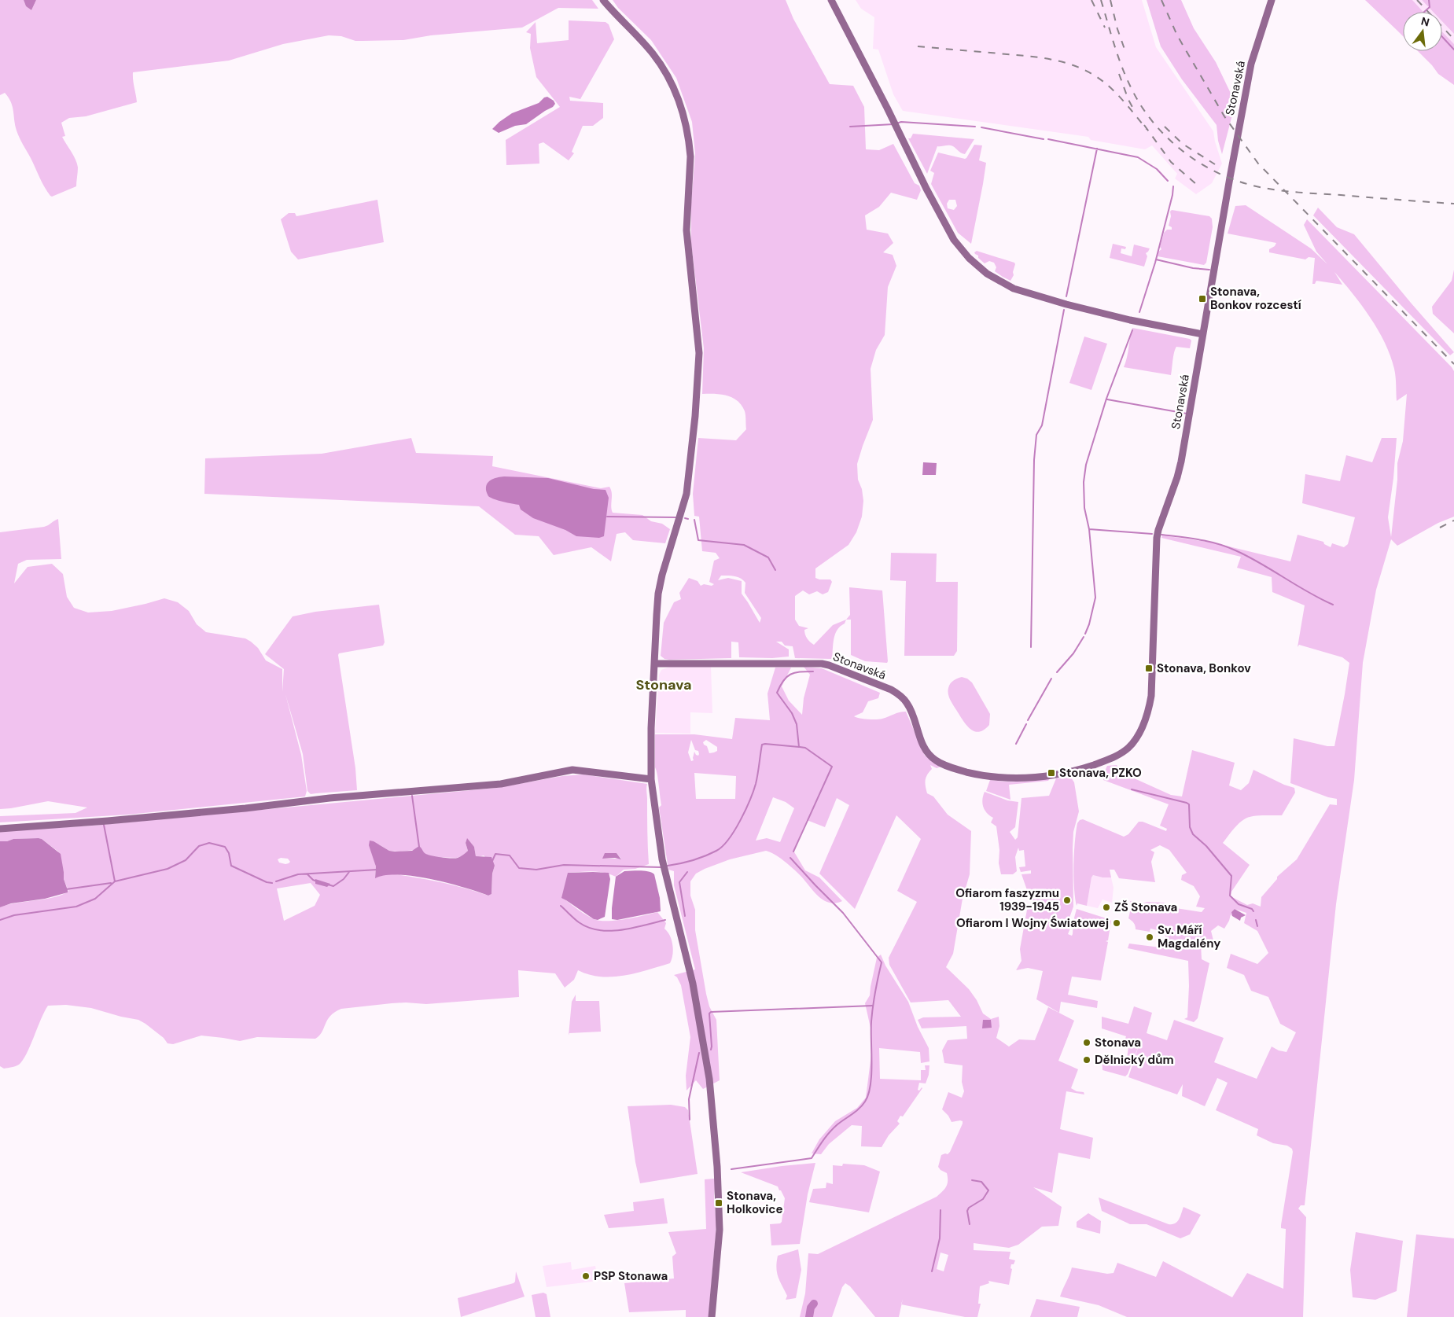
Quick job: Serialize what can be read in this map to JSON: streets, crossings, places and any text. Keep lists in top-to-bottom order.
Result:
{
  "streets": {
    "street": ["Stonavská"]
  },
  "districts": ["Stonava"],
  "places": {
    "transit": [
      "Stonava, Bonkov rozcestí",
      "Stonava, Bonkov",
      "Stonava, PZKO",
      "Stonava, Holkovice"
    ],
    "other": [
      "Ofiarom faszyzmu 1939-1945",
      "ZŠ Stonava",
      "Ofiarom I Wojny Światowej",
      "Sv. Máří Magdalény",
      "Stonava",
      "Dělnický dům",
      "PSP Stonawa"
    ]
  },
  "north": "top"
}
